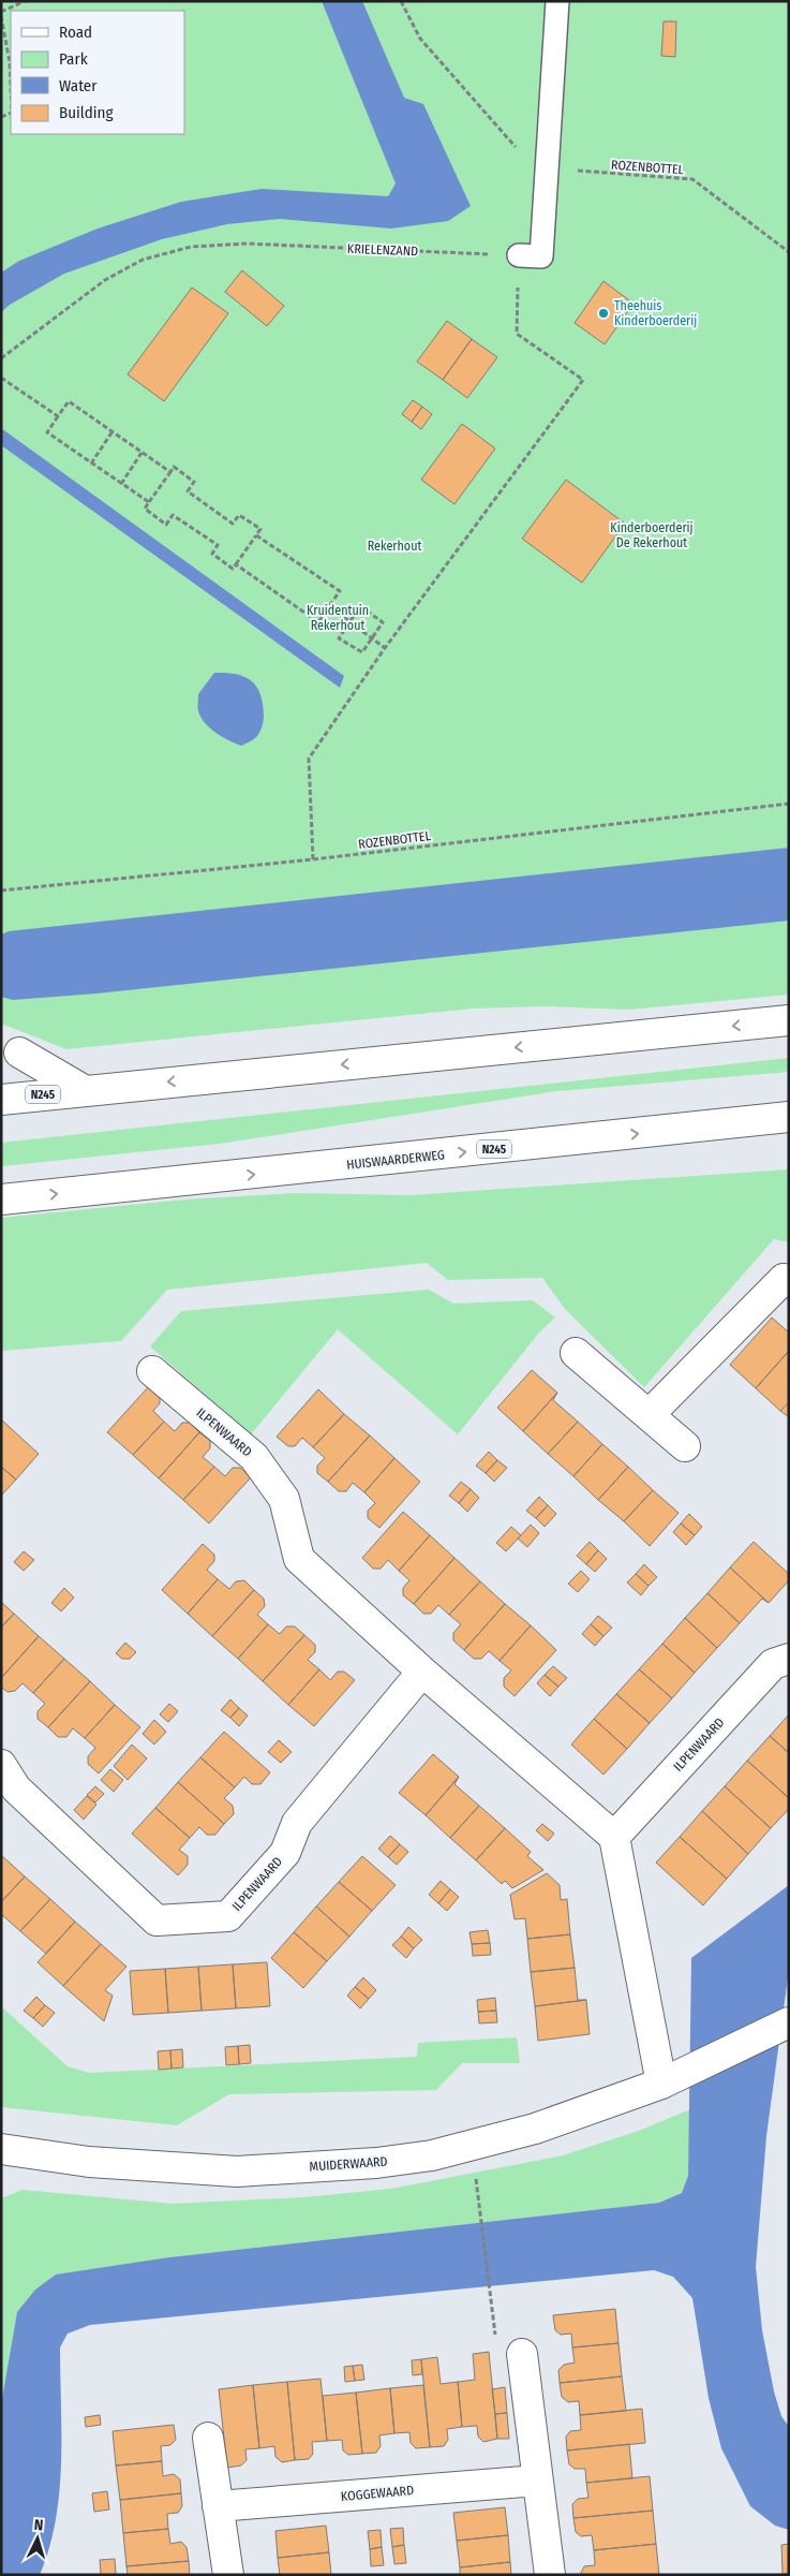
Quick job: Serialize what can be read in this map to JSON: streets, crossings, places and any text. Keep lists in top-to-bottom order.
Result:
{
  "streets": {
    "main road": [
      "N245",
      "HUISWAARDERWEG",
      "ILPENWAARD",
      "MUIDERWAARD",
      "KOGGEWAARD"
    ],
    "path": ["ROZENBOTTEL", "KRIELENZAND"]
  },
  "parks": ["Kinderboerderij De Rekerhout", "Rekerhout", "Kruidentuin Rekerhout"],
  "places": ["Theehuis Kinderboerderij"],
  "legend": [
    "Road",
    "Park",
    "Water",
    "Building"
  ],
  "north": "top"
}
